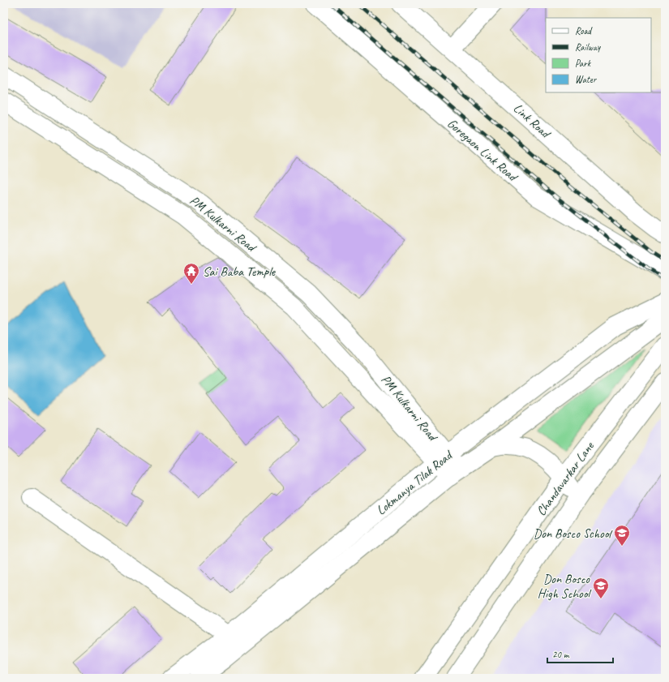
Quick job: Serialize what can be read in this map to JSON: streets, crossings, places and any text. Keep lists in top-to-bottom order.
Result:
{
  "streets": {
    "street": [
      "Link Road",
      "Goregaon Link Road",
      "PM Kulkarni Road",
      "Chandavarkar Lane",
      "Lokmanya Tilak Road"
    ]
  },
  "crossings": [
    ["PM Kulkarni Road", "Lokmanya Tilak Road"]
  ],
  "places": {
    "temple": ["Sai Baba Temple"],
    "school or university": ["Don Bosco School", "Don Bosco High School"]
  },
  "legend": [
    "Road",
    "Railway",
    "Park",
    "Water"
  ],
  "scale_bar": "20 m"
}
